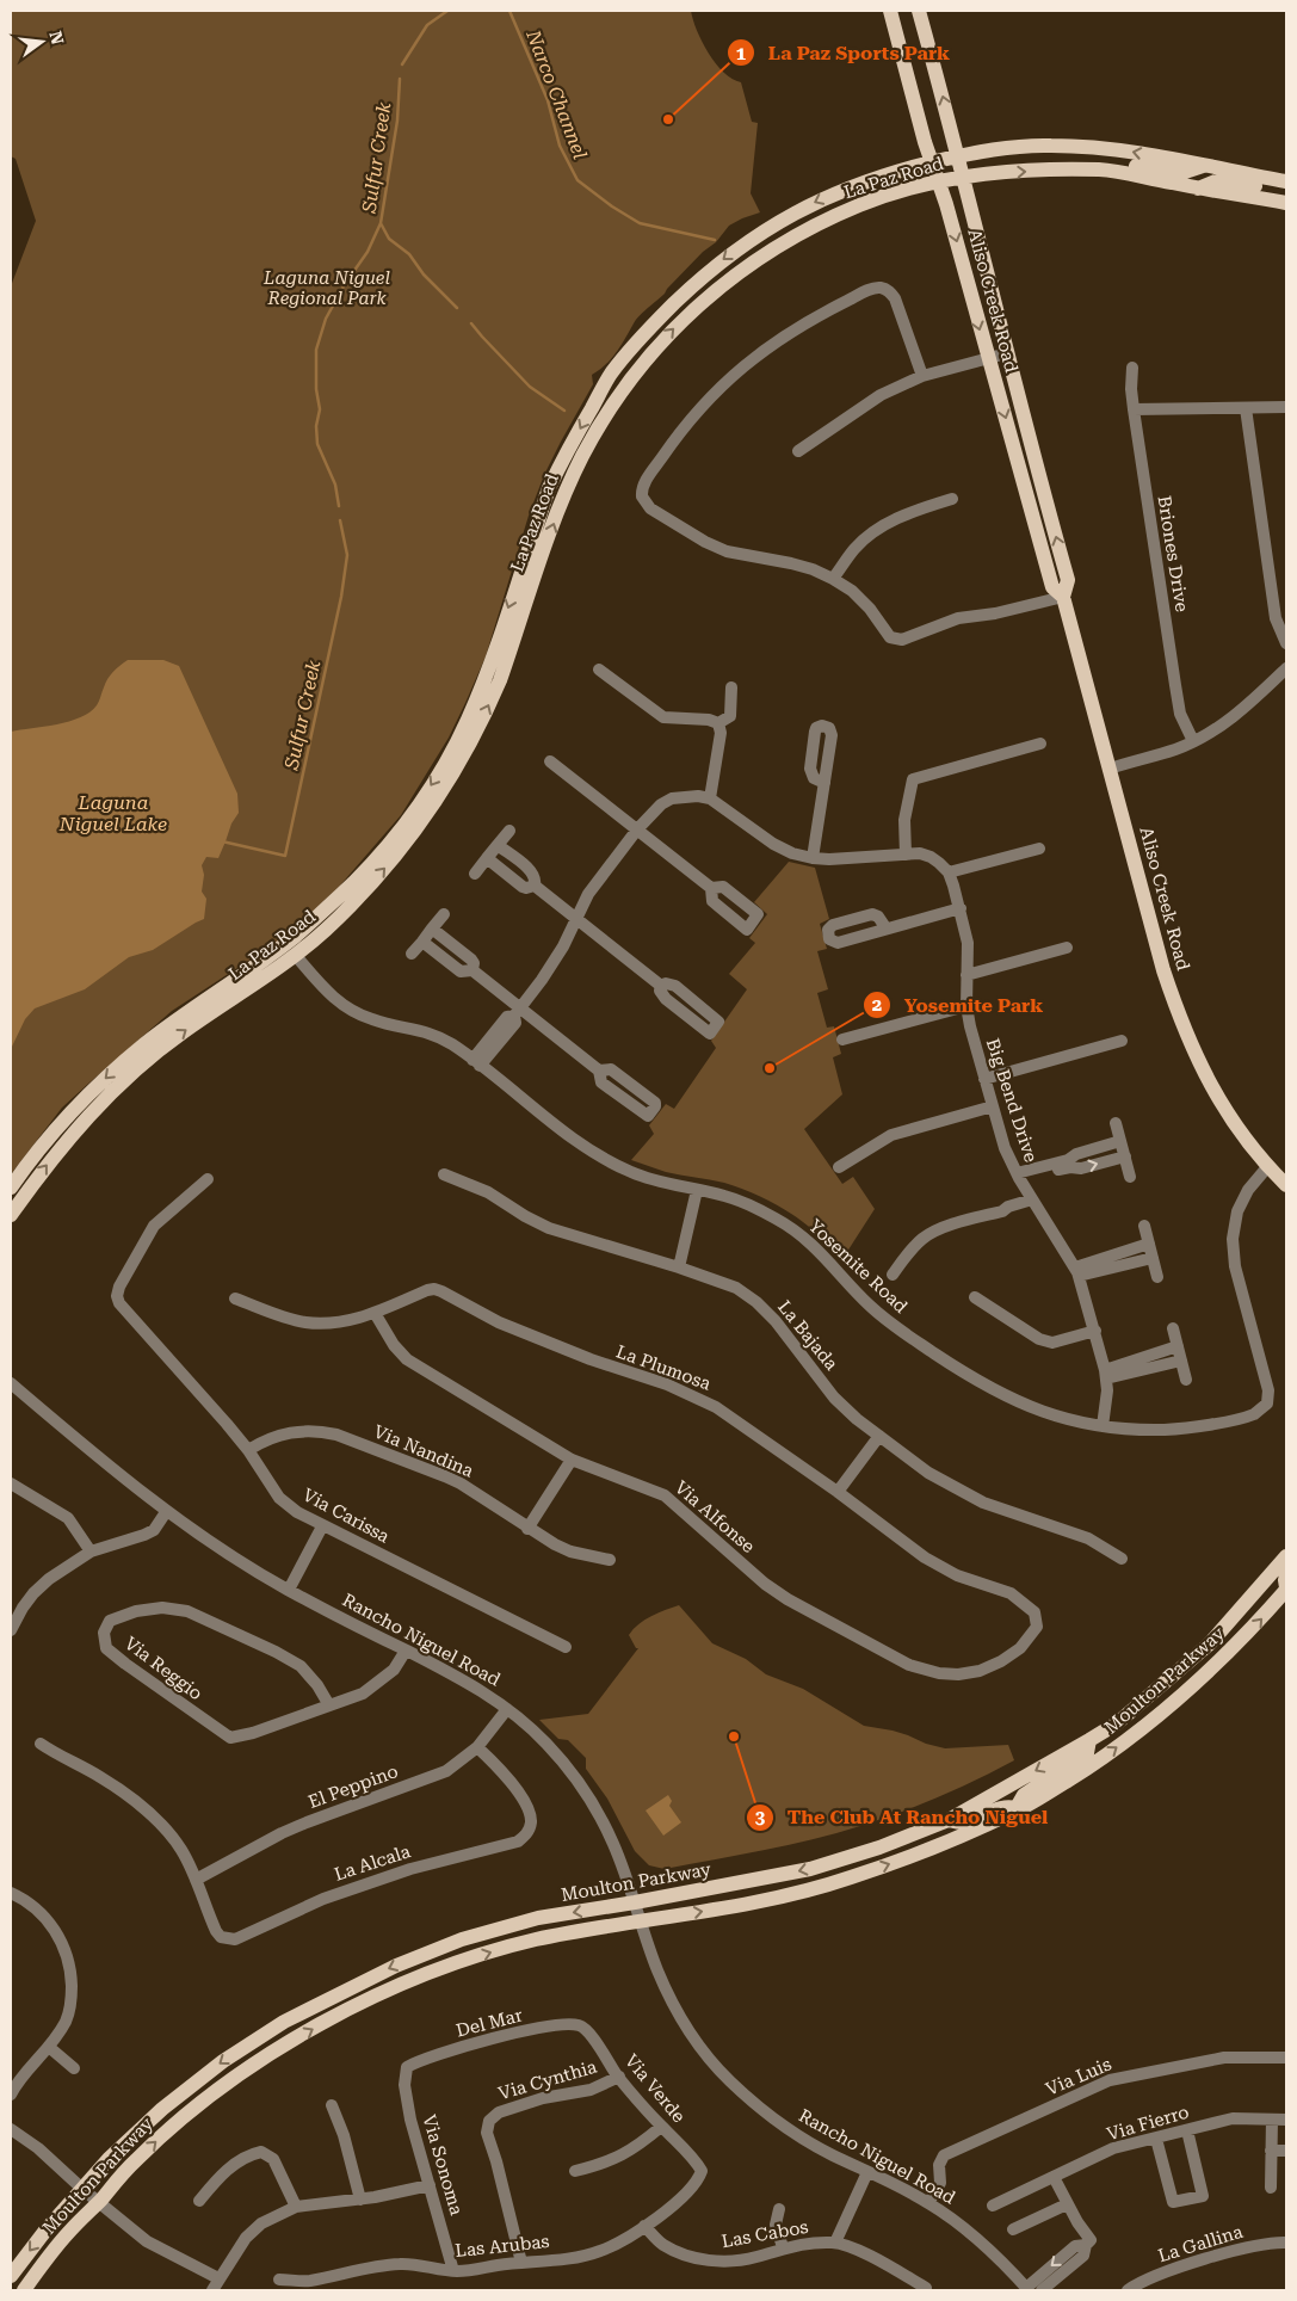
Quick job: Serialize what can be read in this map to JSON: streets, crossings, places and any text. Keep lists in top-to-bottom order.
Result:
{
  "streets": {
    "main road": ["La Paz Road", "Aliso Creek Road", "Moulton Parkway"],
    "street": [
      "Briones Drive",
      "Big Bend Drive",
      "Yosemite Road",
      "La Bajada",
      "La Plumosa",
      "Via Nandina",
      "Via Carissa",
      "Via Alfonse",
      "Rancho Niguel Road",
      "Via Reggio",
      "El Peppino",
      "La Alcala",
      "Del Mar",
      "Via Luis",
      "Via Cynthia",
      "Via Verde",
      "Via Fierro",
      "Via Sonoma",
      "Las Cabos",
      "La Gallina",
      "Las Arubas"
    ]
  },
  "crossings": [
    ["La Paz Road", "Aliso Creek Road"],
    ["La Paz Road", "Yosemite Road"],
    ["Aliso Creek Road", "Yosemite Road"],
    ["Big Bend Drive", "Yosemite Road"],
    ["La Plumosa", "Via Alfonse"],
    ["Via Nandina", "Via Carissa"],
    ["Rancho Niguel Road", "Via Reggio"],
    ["Rancho Niguel Road", "Moulton Parkway"],
    ["Rancho Niguel Road", "El Peppino"],
    ["Rancho Niguel Road", "Via Luis"],
    ["El Peppino", "La Alcala"],
    ["Del Mar", "Via Verde"],
    ["Del Mar", "Via Sonoma"],
    ["Via Cynthia", "Via Verde"],
    ["Via Cynthia", "Las Arubas"],
    ["Via Verde", "Las Arubas"],
    ["Via Sonoma", "Las Arubas"],
    ["Las Cabos", "Las Arubas"]
  ],
  "water": ["Narco Channel", "Sulfur Creek", "Laguna Niguel Lake"],
  "parks": ["Laguna Niguel Regional Park"],
  "places": ["La Paz Sports Park", "Yosemite Park", "The Club At Rancho Niguel"],
  "north": "right"
}
